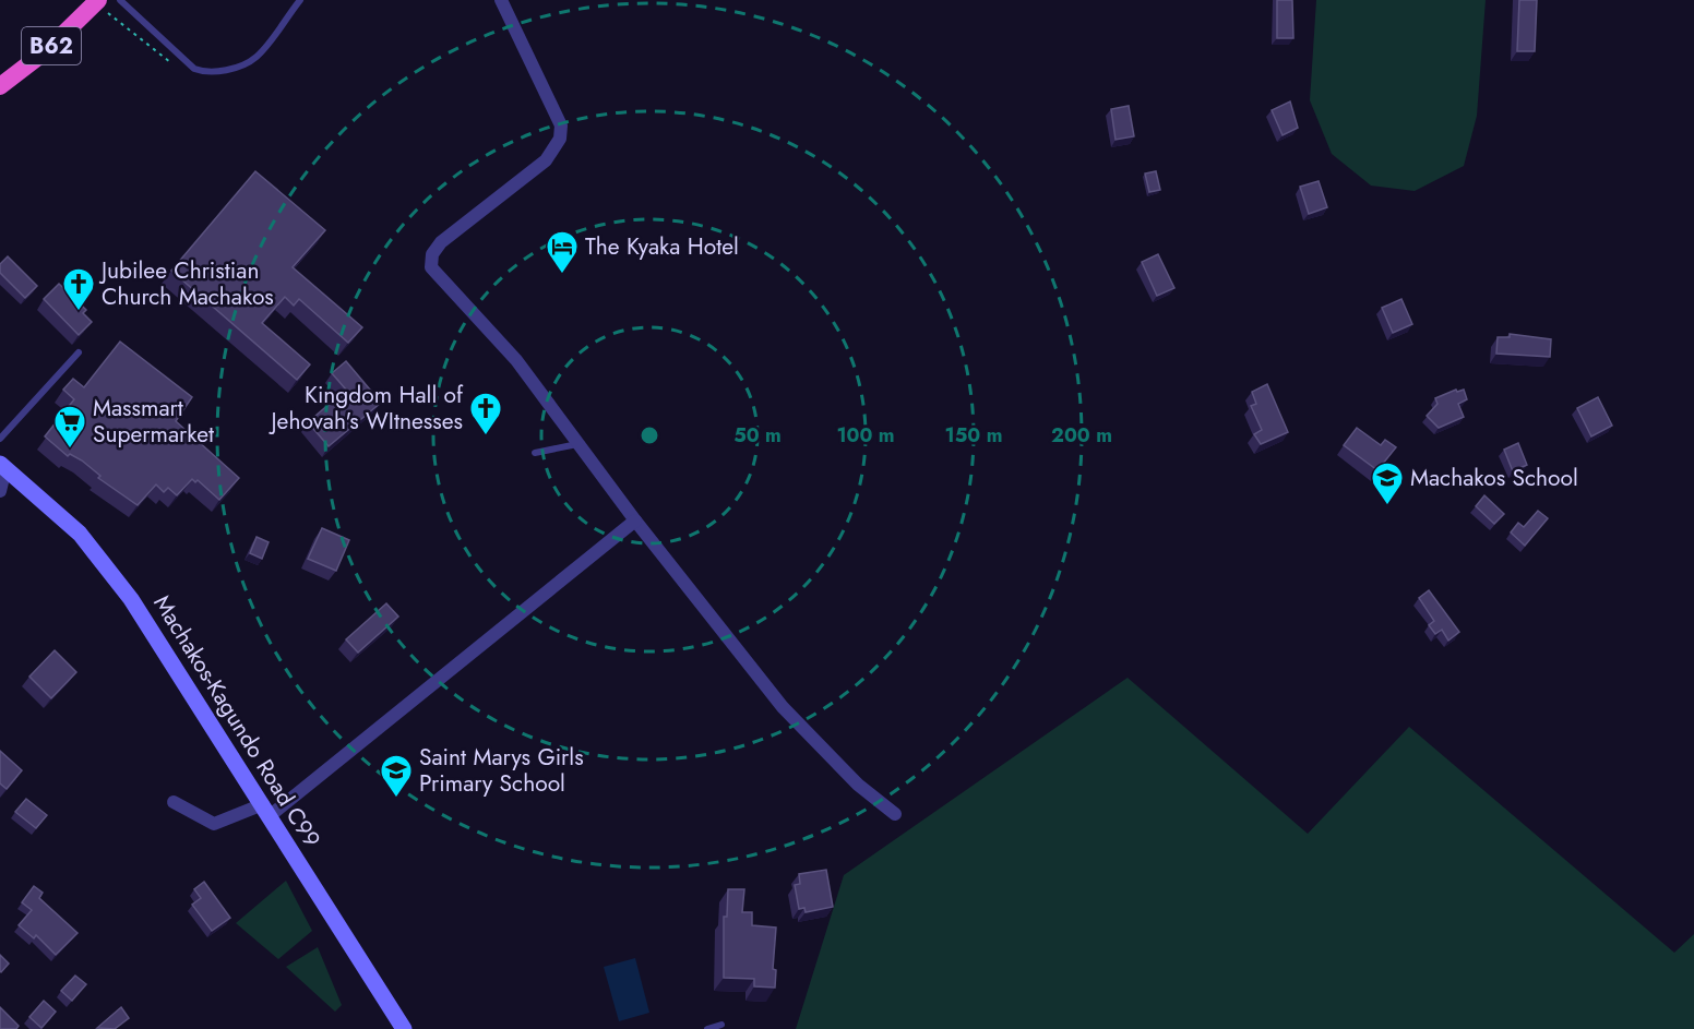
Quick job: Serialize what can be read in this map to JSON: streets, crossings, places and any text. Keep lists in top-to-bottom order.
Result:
{
  "streets": {
    "highway": ["B62"],
    "main road": ["Machakos-Kagundo Road C99"]
  },
  "places": {
    "hotel": ["The Kyaka Hotel"],
    "church": ["Jubilee Christian Church Machakos", "Kingdom Hall of Jehovah's WItnesses"],
    "supermarket": ["Massmart Supermarket"],
    "school or university": ["Machakos School", "Saint Marys Girls Primary School"]
  },
  "rings": [
    "50 m",
    "100 m",
    "150 m",
    "200 m"
  ]
}
